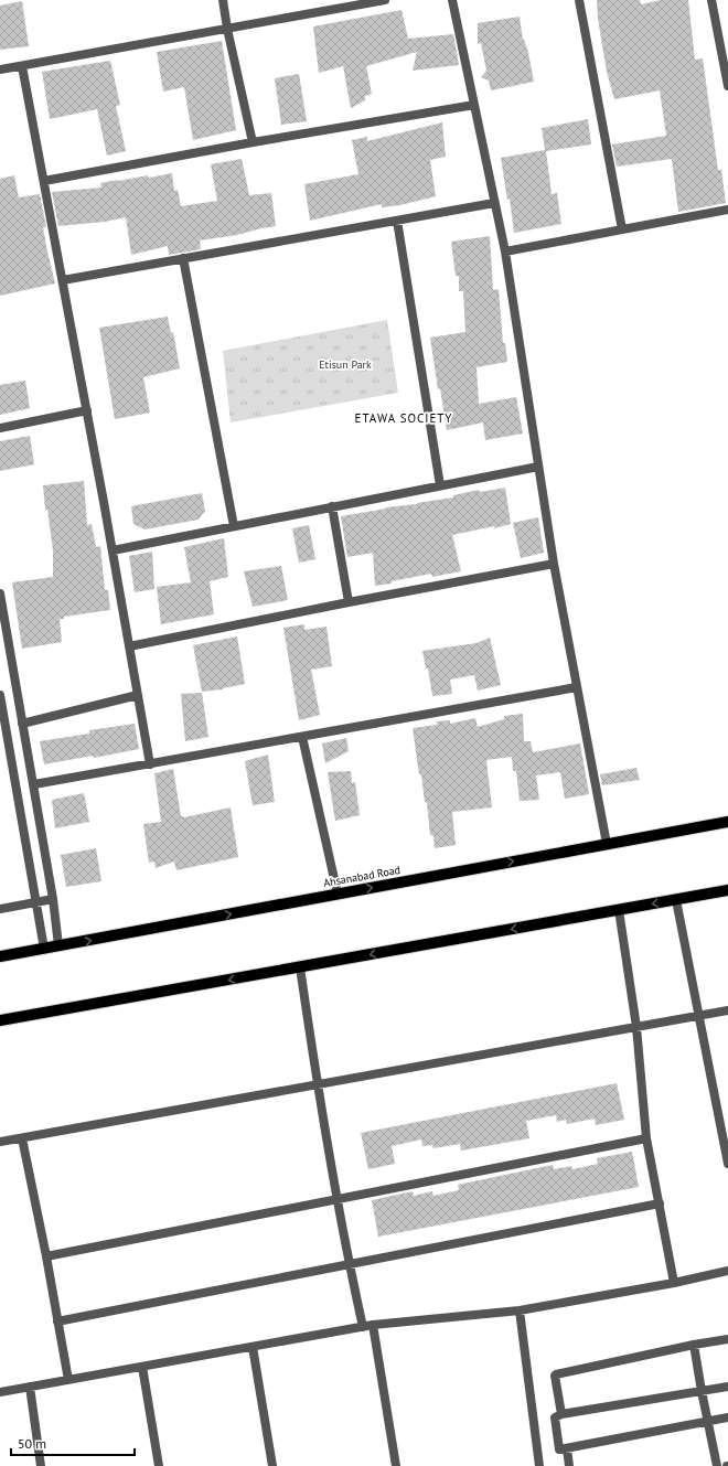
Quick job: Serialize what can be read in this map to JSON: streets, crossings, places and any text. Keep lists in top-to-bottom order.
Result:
{
  "streets": {
    "main road": ["Ahsanabad Road"]
  },
  "districts": ["ETAWA SOCIETY"],
  "parks": ["Etisun Park"],
  "scale_bar": "50 m"
}
